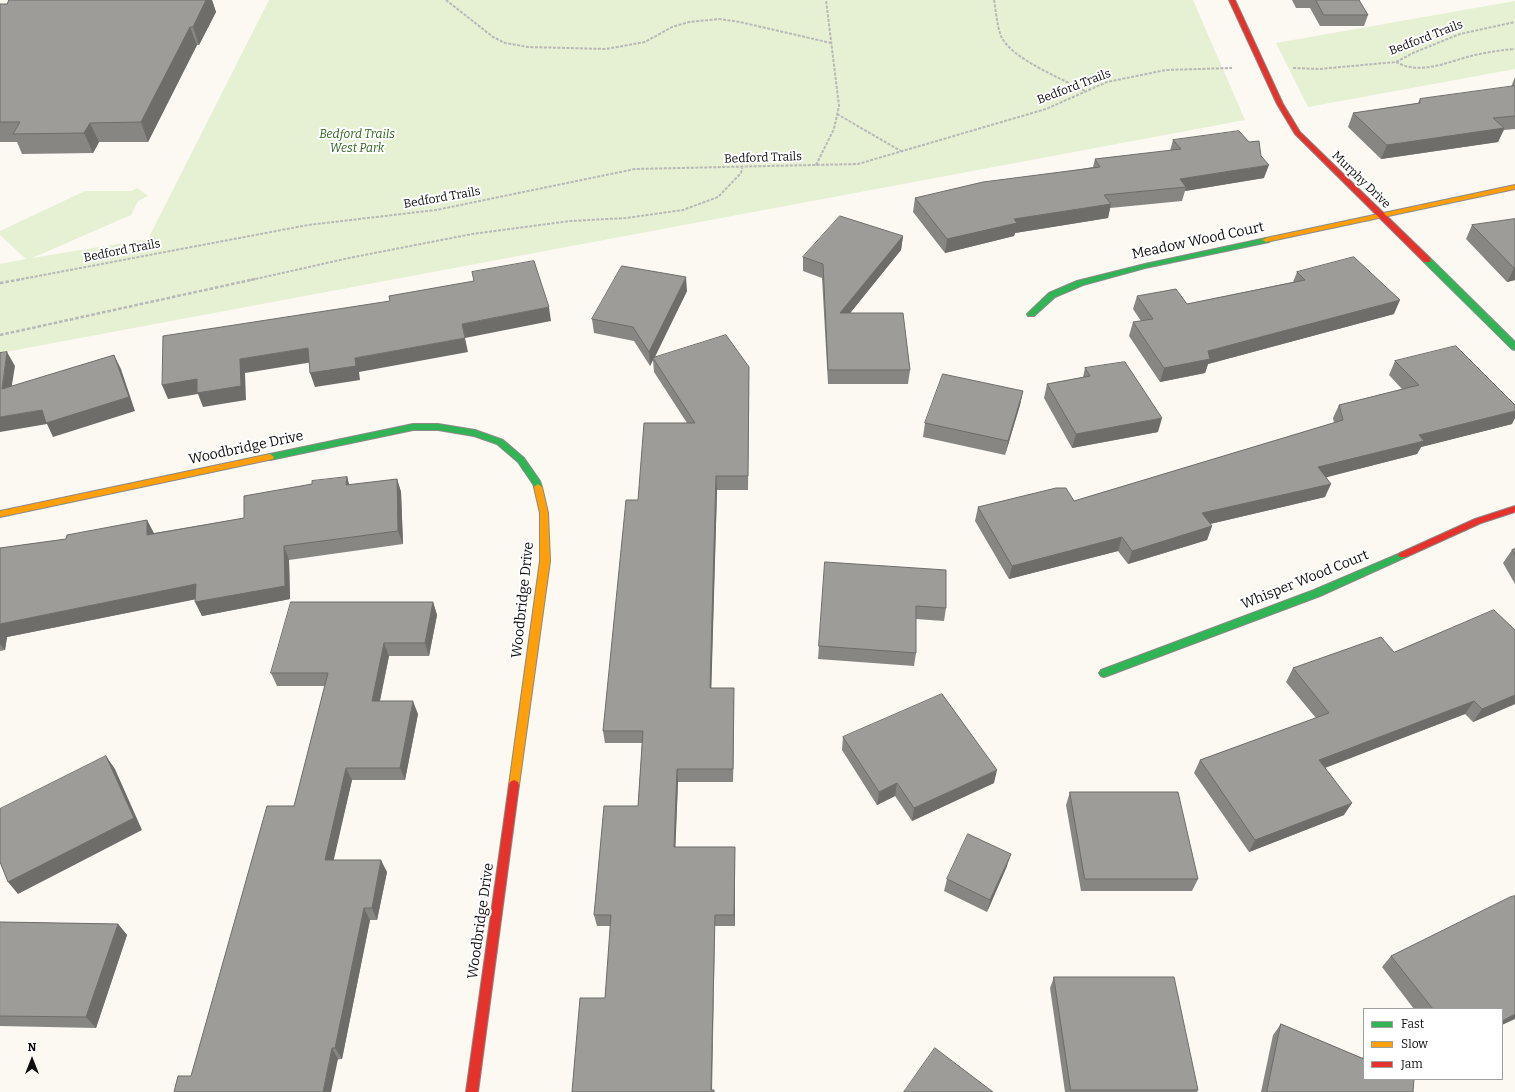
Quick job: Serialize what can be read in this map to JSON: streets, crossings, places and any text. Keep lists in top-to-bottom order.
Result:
{
  "streets": {
    "street": [
      "Murphy Drive",
      "Meadow Wood Court",
      "Woodbridge Drive",
      "Whisper Wood Court"
    ],
    "path": ["Bedford Trails"]
  },
  "crossings": [
    ["Bedford Trails", "Murphy Drive"],
    ["Murphy Drive", "Meadow Wood Court"]
  ],
  "parks": ["Bedford Trails West Park"],
  "legend": ["Fast", "Slow", "Jam"],
  "north": "top"
}
